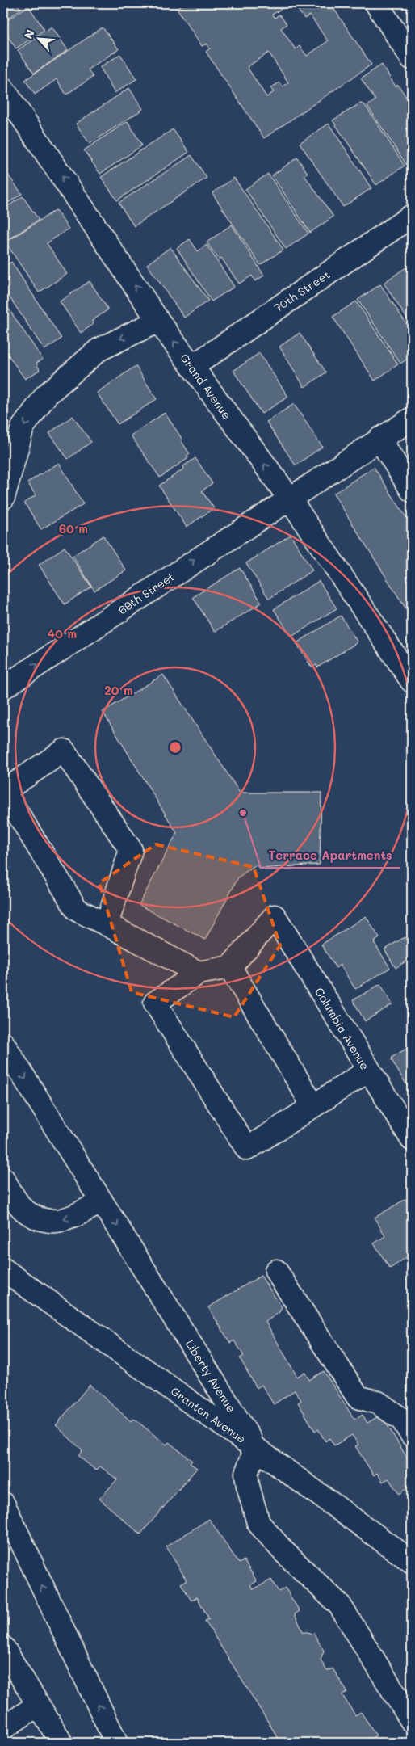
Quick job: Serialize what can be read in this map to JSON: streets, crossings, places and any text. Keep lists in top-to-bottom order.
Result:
{
  "streets": {
    "street": [
      "70th Street",
      "Grand Avenue",
      "69th Street",
      "Columbia Avenue",
      "Liberty Avenue",
      "Granton Avenue"
    ]
  },
  "crossings": [
    ["70th Street", "Grand Avenue"],
    ["Grand Avenue", "69th Street"],
    ["Liberty Avenue", "Granton Avenue"]
  ],
  "one_way": ["Grand Avenue", "69th Street", "Liberty Avenue"],
  "places": ["Terrace Apartments"],
  "north": "top left",
  "rings": ["60 m", "40 m", "20 m"]
}
